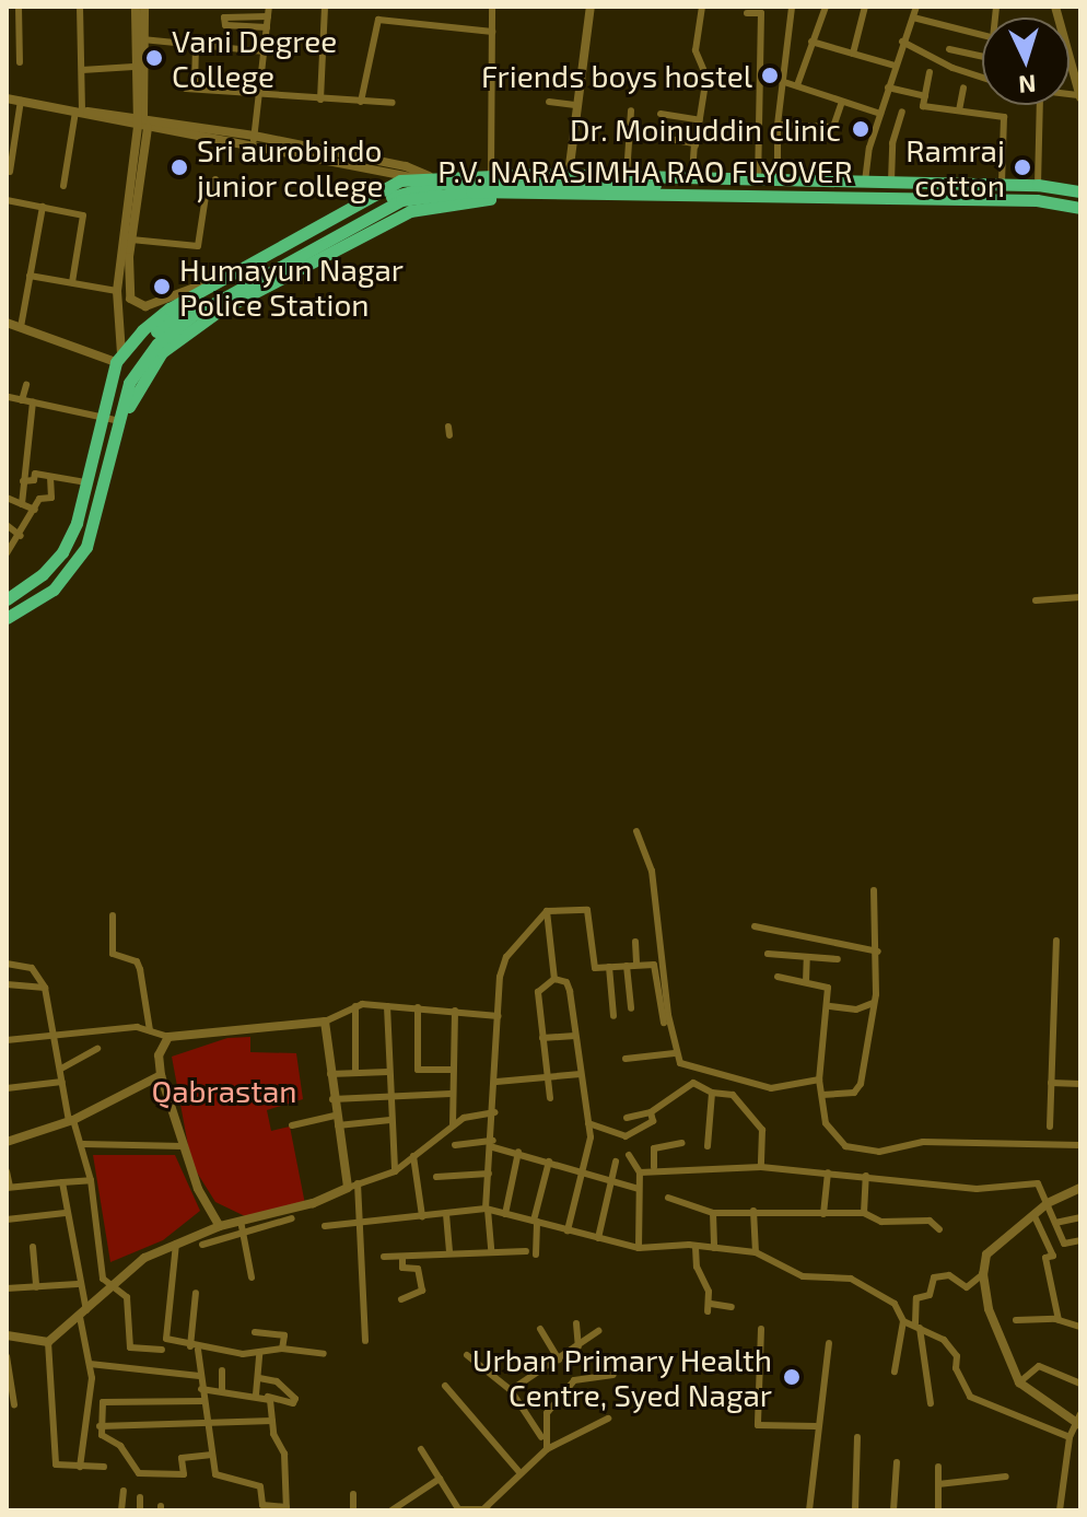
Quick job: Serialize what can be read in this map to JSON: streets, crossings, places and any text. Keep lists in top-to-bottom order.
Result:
{
  "streets": {
    "highway": ["P.V. NARASIMHA RAO FLYOVER"]
  },
  "parks": ["Qabrastan"],
  "places": [
    "Vani Degree College",
    "Friends boys hostel",
    "Dr. Moinuddin clinic",
    "Sri aurobindo junior college",
    "Ramraj cotton",
    "Humayun Nagar Police Station",
    "Urban Primary Health Centre, Syed Nagar"
  ],
  "north": "bottom"
}
